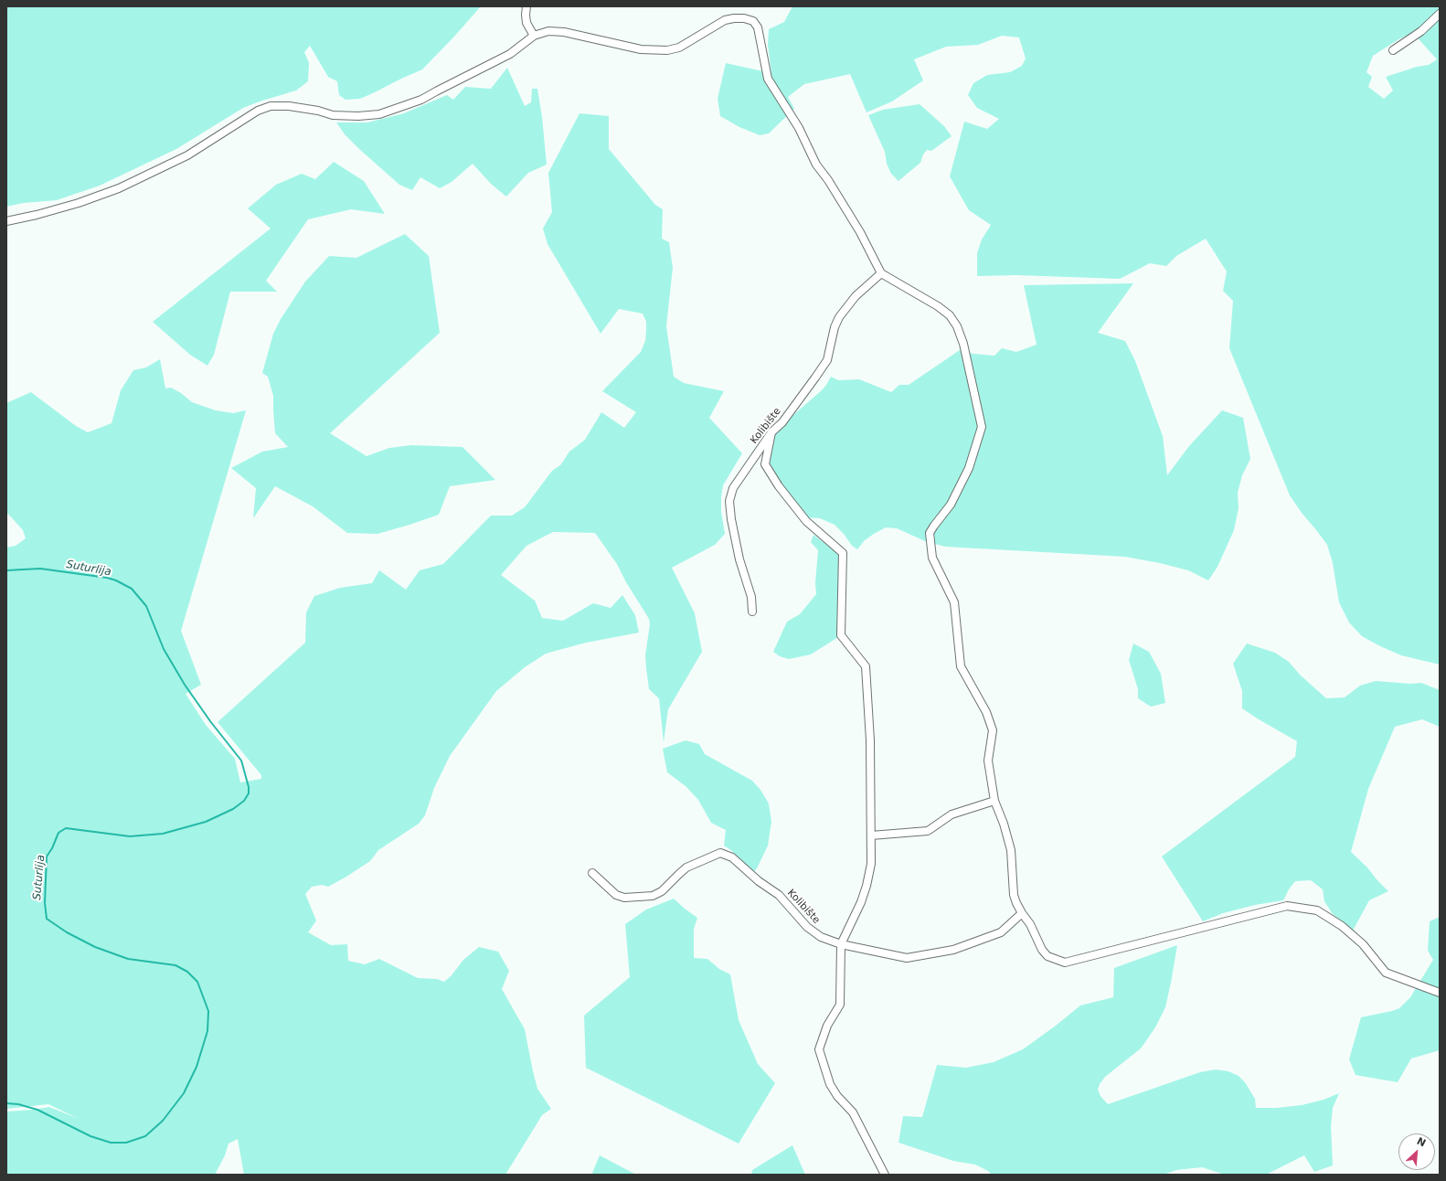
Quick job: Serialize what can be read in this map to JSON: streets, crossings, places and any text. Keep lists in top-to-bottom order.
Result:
{
  "streets": {
    "street": ["Kolibište"]
  },
  "water": ["Suturlija"],
  "north": "top right"
}
